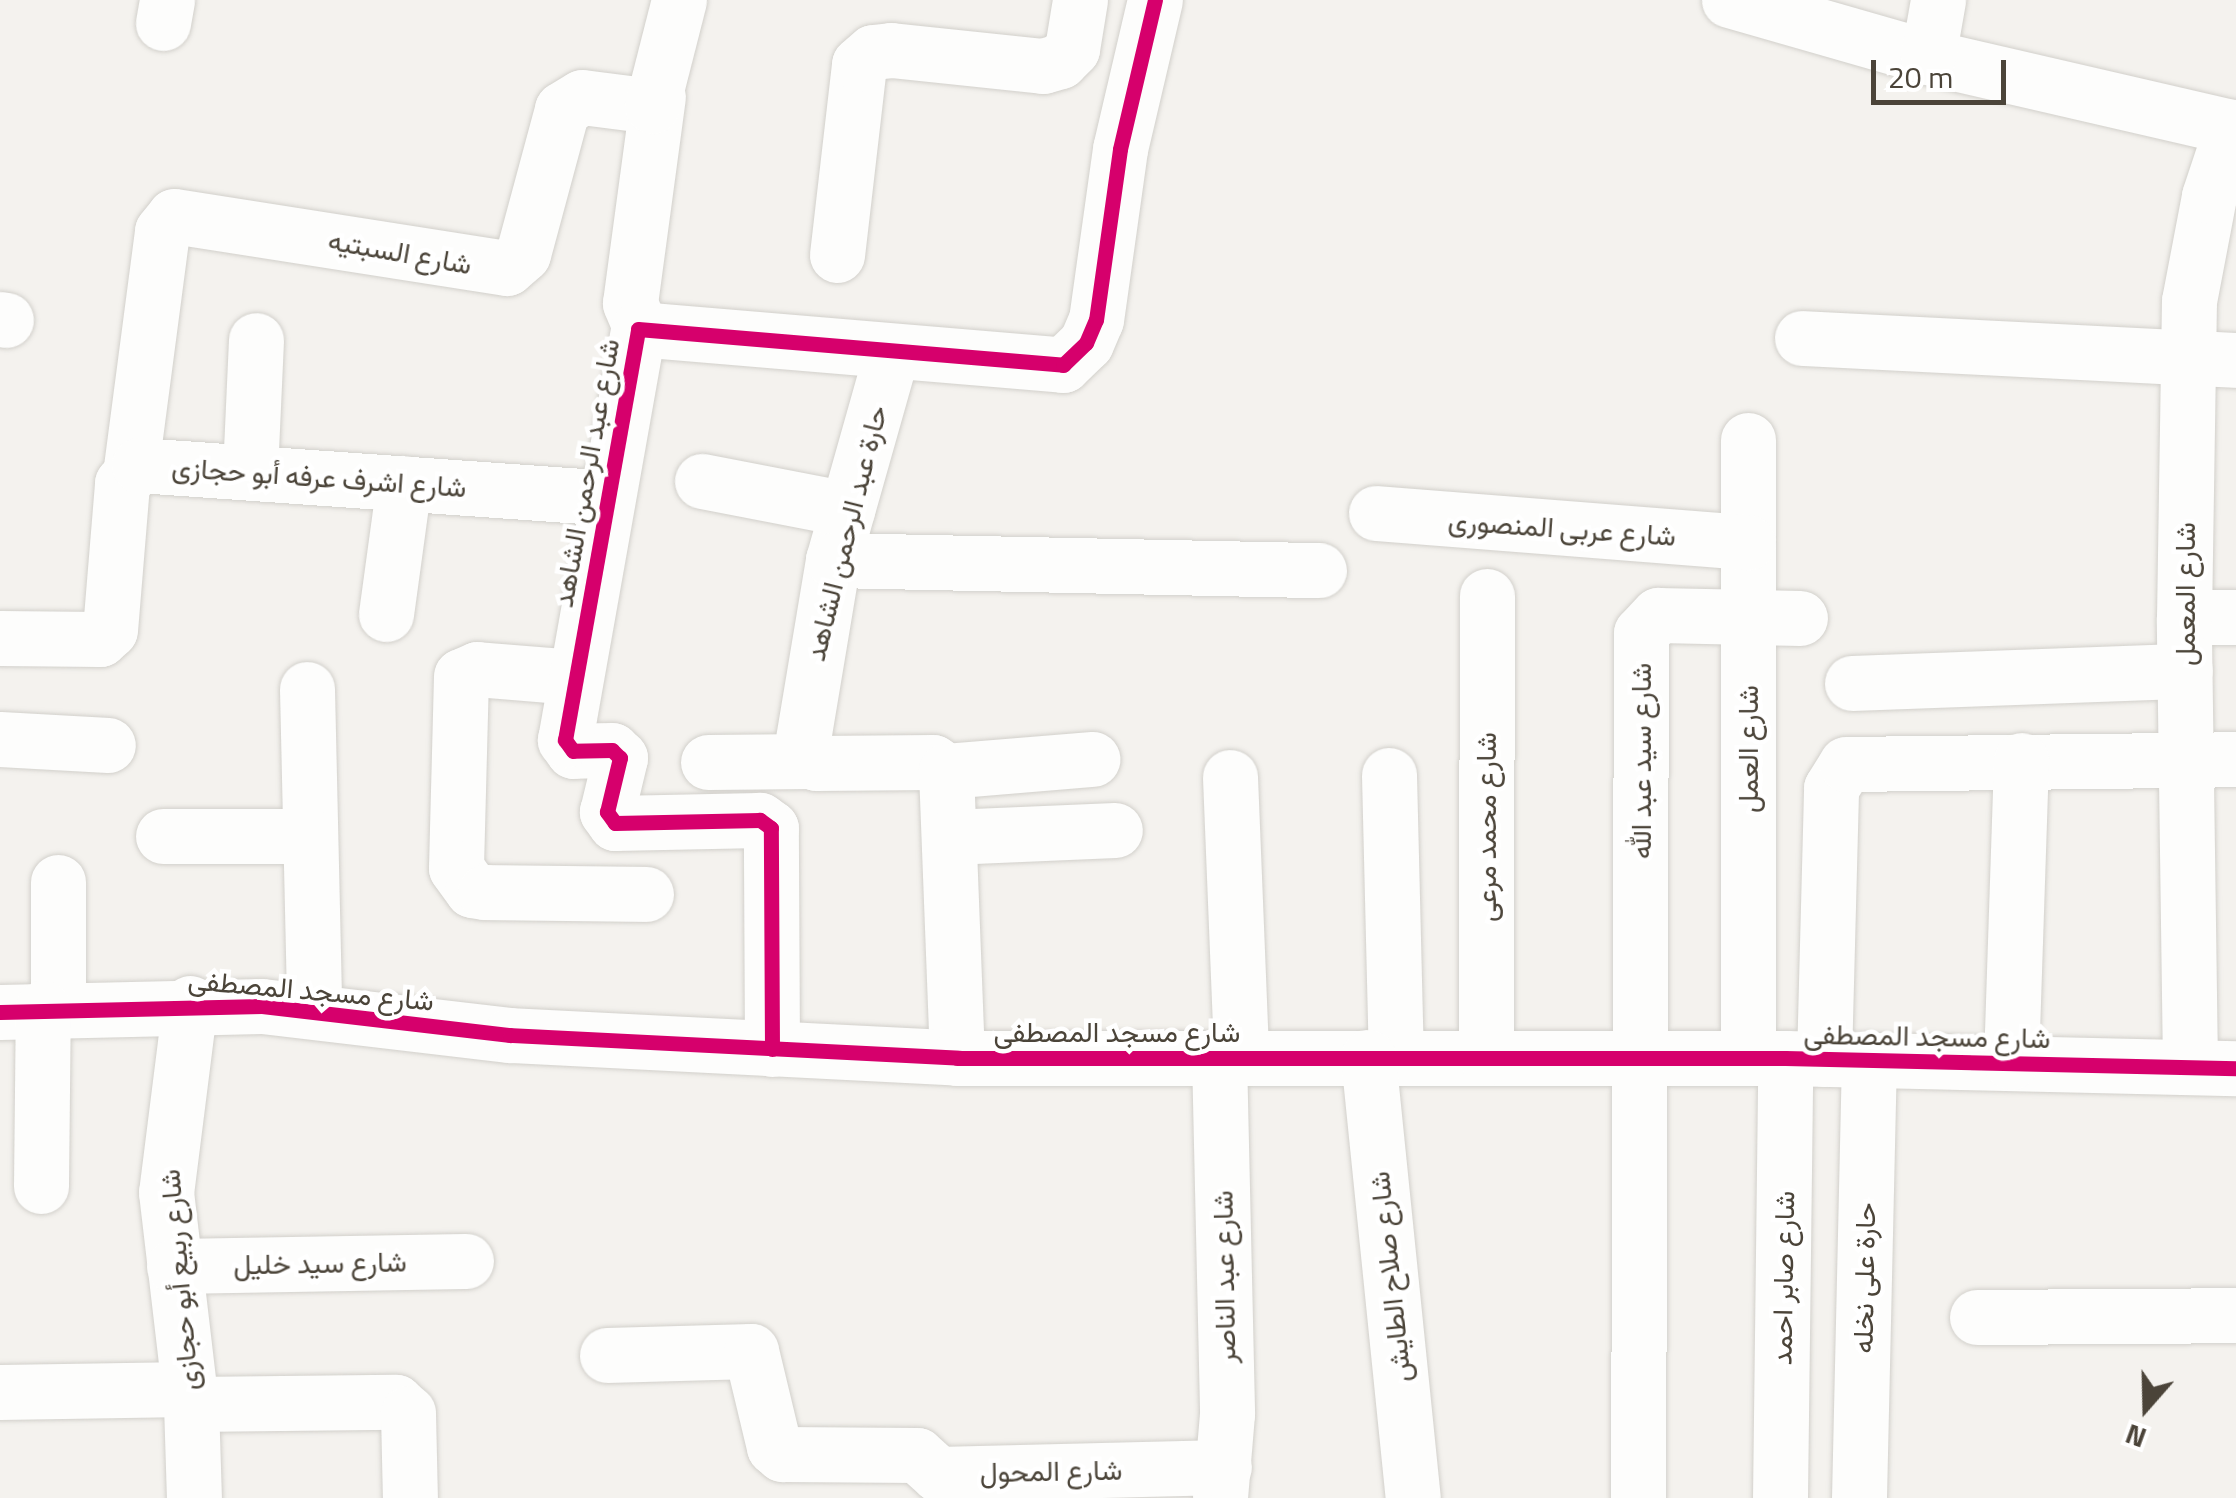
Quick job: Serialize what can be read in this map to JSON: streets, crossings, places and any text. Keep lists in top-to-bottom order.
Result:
{
  "streets": {
    "street": [
      "شارع السبتيه",
      "شارع عبد الرحمن الشاهد",
      "شارع اشرف عرفه أبو حجازى",
      "شارع عربى المنصورى",
      "حارة عبد الرحمن الشاهد",
      "شارع المعمل",
      "شارع العمل",
      "شارع سيد عبد الله",
      "شارع محمد مرعى",
      "شارع مسجد المصطفى",
      "شارع سيد خليل",
      "شارع عبد الناصر",
      "شارع صلاح الطايش",
      "شارع صابر احمد",
      "حارة على نخله",
      "شارع ربيع أبو حجازى",
      "شارع المحول"
    ]
  },
  "crossings": [
    ["شارع السبتيه", "شارع اشرف عرفه أبو حجازى"],
    ["شارع عبد الرحمن الشاهد", "شارع اشرف عرفه أبو حجازى"],
    ["شارع عبد الرحمن الشاهد", "حارة عبد الرحمن الشاهد"],
    ["شارع عبد الرحمن الشاهد", "شارع مسجد المصطفى"],
    ["شارع عربى المنصورى", "شارع العمل"],
    ["شارع المعمل", "شارع مسجد المصطفى"],
    ["شارع العمل", "شارع سيد عبد الله"],
    ["شارع العمل", "شارع مسجد المصطفى"],
    ["شارع العمل", "شارع صابر احمد"],
    ["شارع العمل", "حارة على نخله"],
    ["شارع سيد عبد الله", "شارع مسجد المصطفى"],
    ["شارع محمد مرعى", "شارع مسجد المصطفى"],
    ["شارع مسجد المصطفى", "شارع عبد الناصر"],
    ["شارع مسجد المصطفى", "شارع صلاح الطايش"],
    ["شارع مسجد المصطفى", "شارع صابر احمد"],
    ["شارع مسجد المصطفى", "حارة على نخله"],
    ["شارع مسجد المصطفى", "شارع ربيع أبو حجازى"],
    ["شارع سيد خليل", "شارع ربيع أبو حجازى"],
    ["شارع عبد الناصر", "شارع المحول"],
    ["شارع صابر احمد", "حارة على نخله"]
  ],
  "scale_bar": "20 m",
  "north": "bottom"
}
